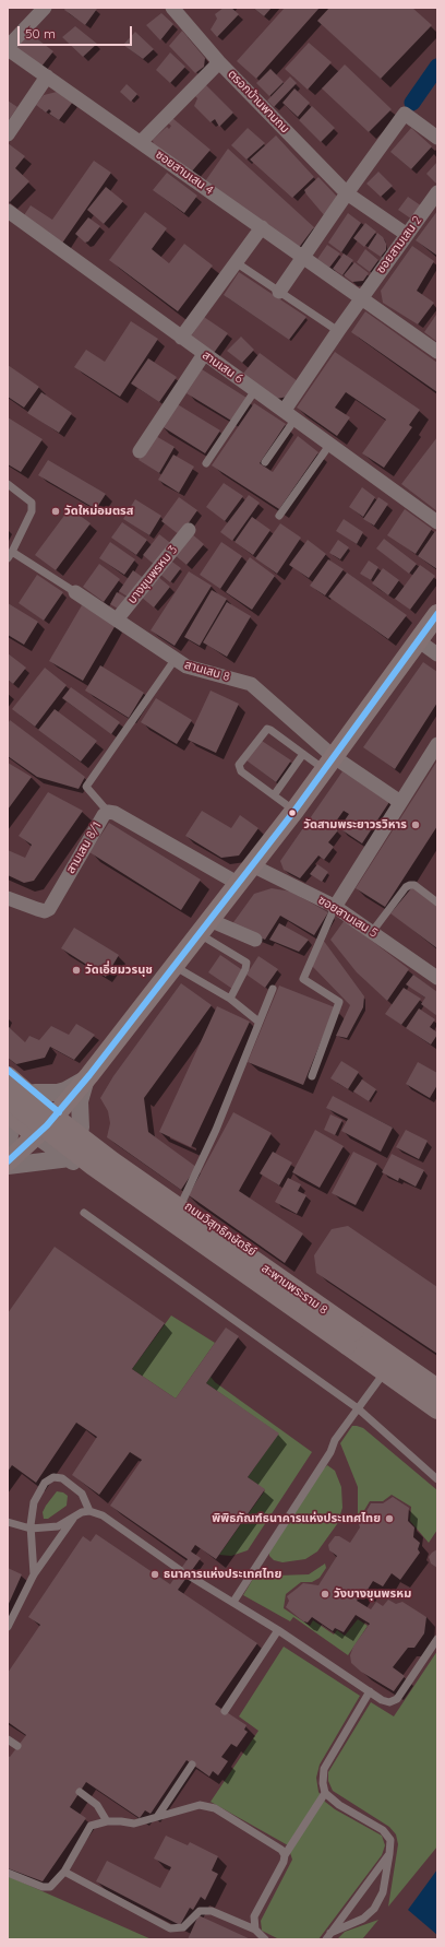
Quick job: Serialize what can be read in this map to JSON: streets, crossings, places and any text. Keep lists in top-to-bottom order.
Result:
{
  "streets": {
    "main road": ["ถนนวิสุทธิกษัตริย์", "สะพานพระราม 8"],
    "street": [
      "ตรอกบ้านพานถม",
      "ซอยสามเสน 4",
      "ซอยสามเสน 2",
      "สานเสน 6",
      "บางขุนพรหม 3",
      "สานเสน 8",
      "สามเสน 8/1",
      "ซอยสามเสน 5"
    ]
  },
  "crossings": [
    ["ตรอกบ้านพานถม", "ซอยสามเสน 2"],
    ["ซอยสามเสน 4", "ซอยสามเสน 2"],
    ["บางขุนพรหม 3", "สานเสน 8"],
    ["ถนนวิสุทธิกษัตริย์", "สะพานพระราม 8"]
  ],
  "places": [
    "วัดใหม่อมตรส",
    "วัดสามพระยาวรวิหาร",
    "วัดเอี่ยมวรนุช",
    "พิพิธภัณฑ์ธนาคารแห่งประเทศไทย",
    "ธนาคารแห่งประเทศไทย",
    "วังบางขุนพรหม"
  ],
  "scale_bar": "50 m"
}
